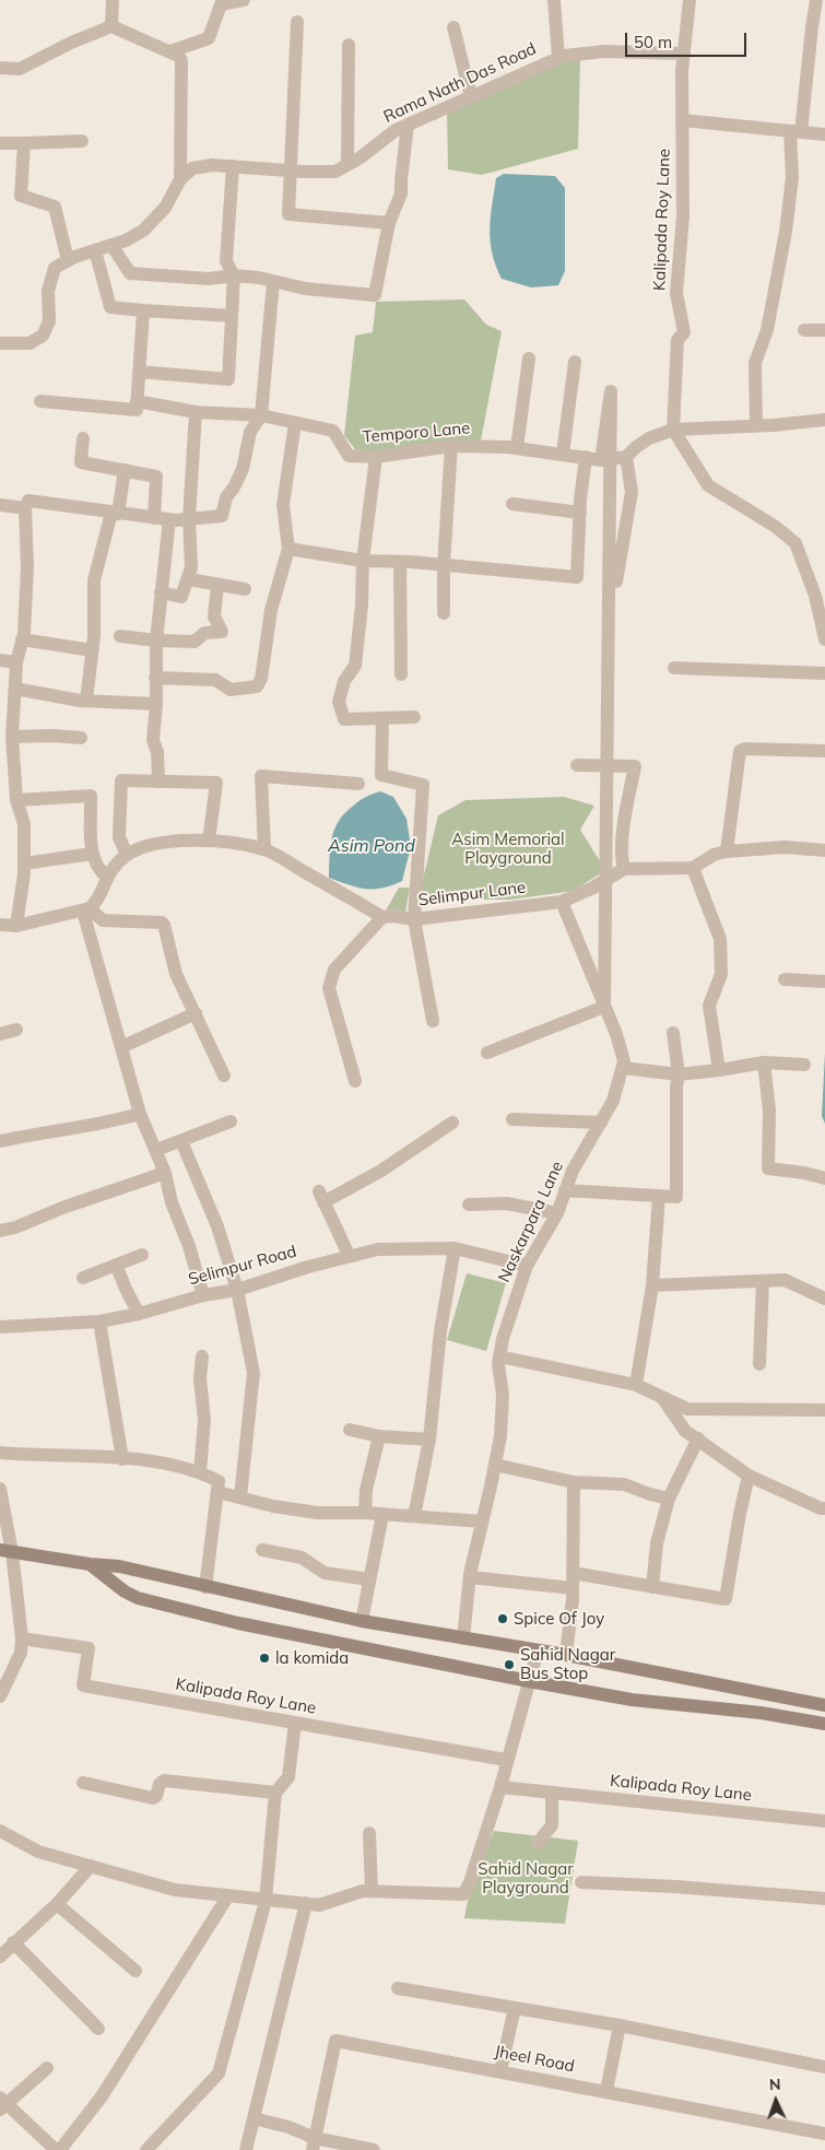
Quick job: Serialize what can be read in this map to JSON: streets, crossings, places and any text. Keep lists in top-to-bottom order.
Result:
{
  "streets": {
    "street": [
      "Rama Nath Das Road",
      "Kalipada Roy Lane",
      "Temporo Lane",
      "Selimpur Lane",
      "Naskarpara Lane",
      "Selimpur Road",
      "Jheel Road"
    ]
  },
  "crossings": [
    ["Rama Nath Das Road", "Kalipada Roy Lane"],
    ["Selimpur Lane", "Naskarpara Lane"],
    ["Naskarpara Lane", "Selimpur Road"]
  ],
  "water": ["Asim Pond"],
  "parks": ["Asim Memorial Playground", "Sahid Nagar Playground"],
  "places": ["Spice Of Joy", "la komida", "Sahid Nagar Bus Stop"],
  "scale_bar": "50 m",
  "north": "top"
}
